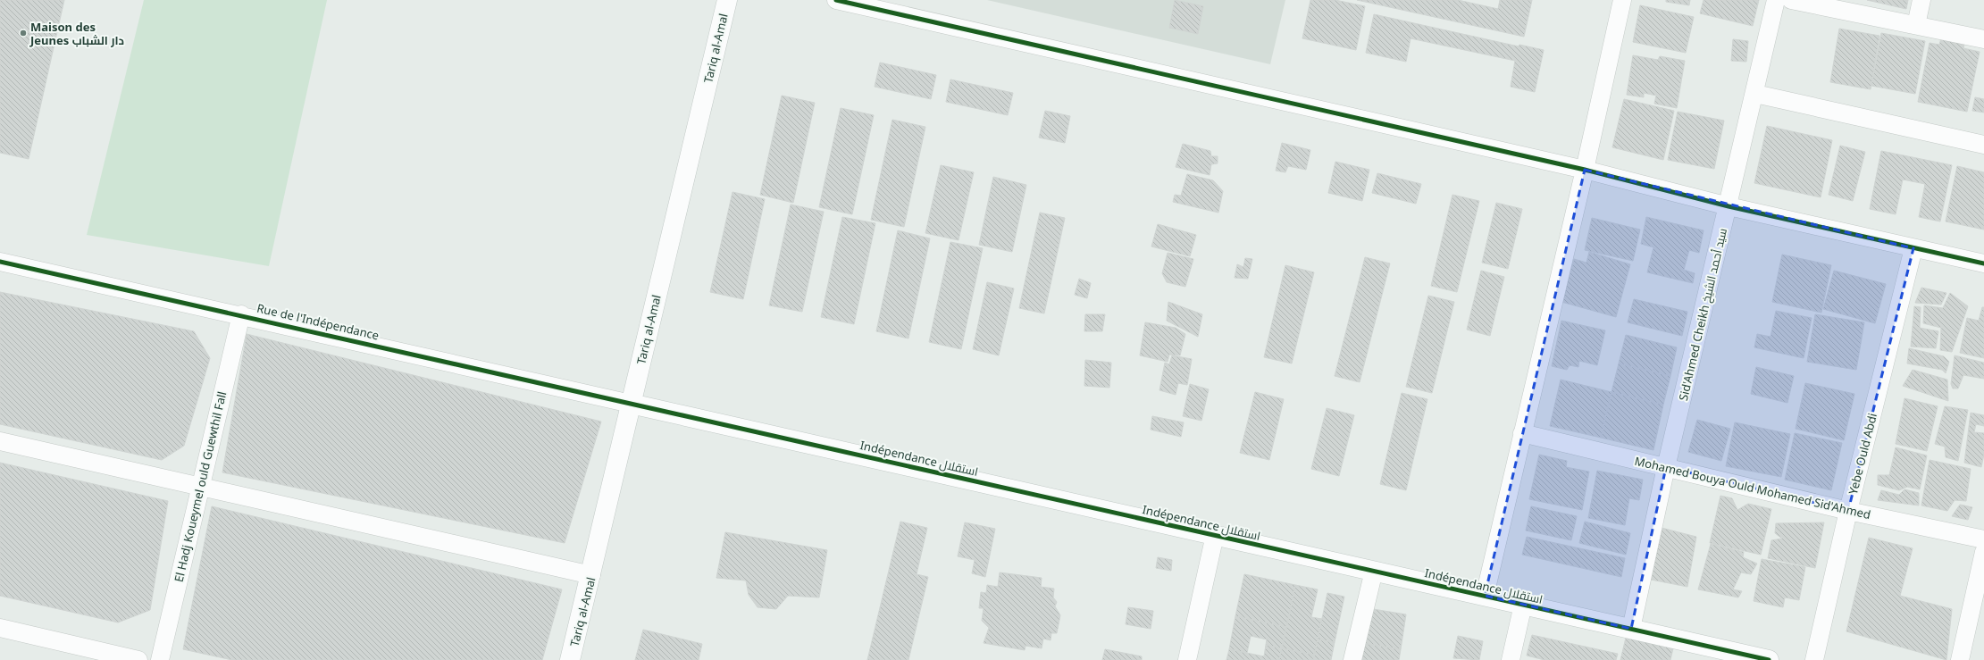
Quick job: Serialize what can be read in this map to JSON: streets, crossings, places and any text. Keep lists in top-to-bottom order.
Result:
{
  "streets": {
    "street": [
      "Tariq al-Amal",
      "Sid'Ahmed Cheikh سيد أحمد الشيخ",
      "Rue de l'Indépendance",
      "Yebe Ould Abdi",
      "Indépendance استقلال",
      "El Hadj Koueymel ould Guewthil Fall",
      "Mohamed Bouya Ould Mohamed Sid'Ahmed"
    ]
  },
  "crossings": [
    ["Tariq al-Amal", "Rue de l'Indépendance"],
    ["Tariq al-Amal", "Indépendance استقلال"],
    ["Sid'Ahmed Cheikh سيد أحمد الشيخ", "Indépendance استقلال"],
    ["Sid'Ahmed Cheikh سيد أحمد الشيخ", "Mohamed Bouya Ould Mohamed Sid'Ahmed"],
    ["Rue de l'Indépendance", "Indépendance استقلال"],
    ["Rue de l'Indépendance", "El Hadj Koueymel ould Guewthil Fall"],
    ["Yebe Ould Abdi", "Mohamed Bouya Ould Mohamed Sid'Ahmed"]
  ],
  "places": ["Maison des Jeunes دار الشباب"]
}
